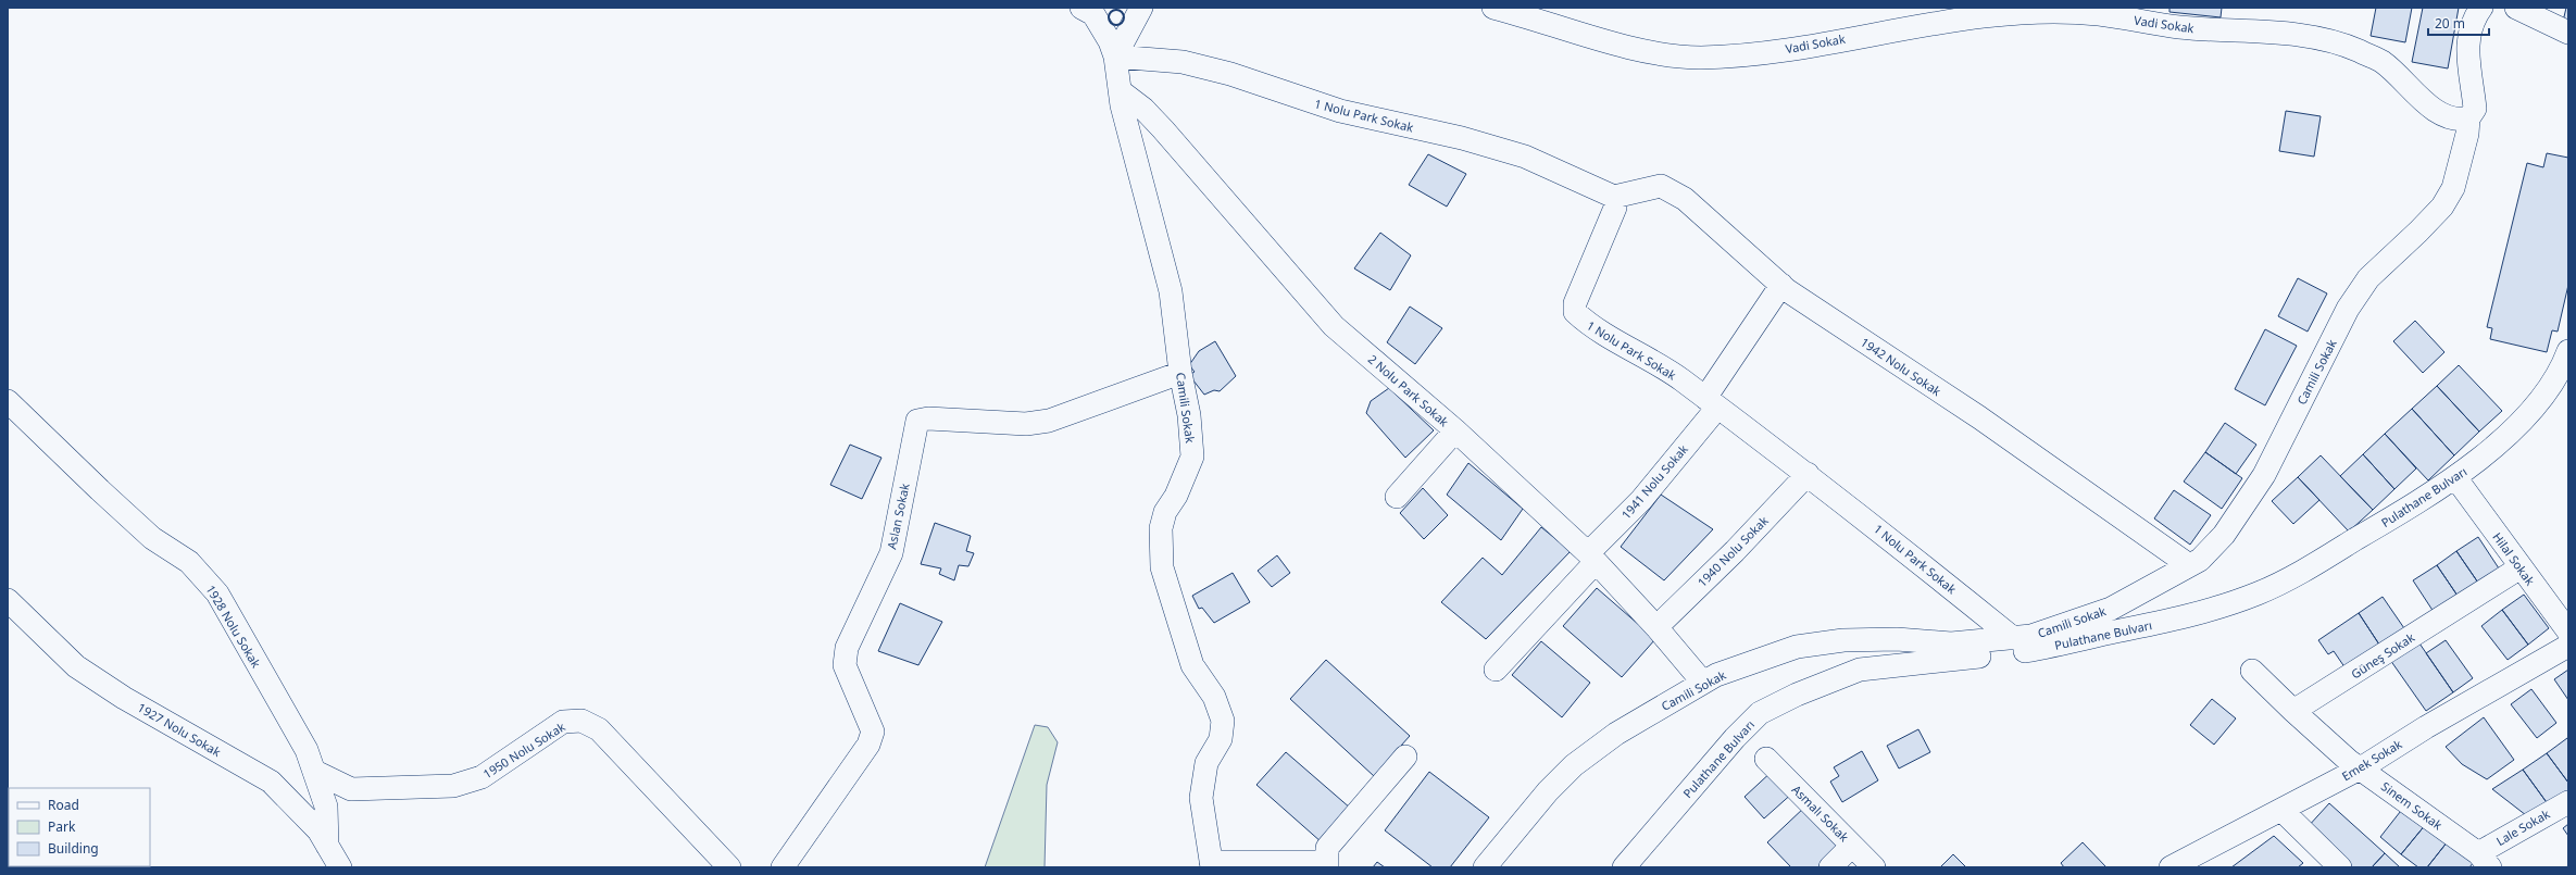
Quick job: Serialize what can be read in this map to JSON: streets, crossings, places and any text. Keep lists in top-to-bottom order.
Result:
{
  "streets": {
    "street": [
      "Vadi Sokak",
      "1 Nolu Park Sokak",
      "1942 Nolu Sokak",
      "Camili Sokak",
      "2 Nolu Park Sokak",
      "1941 Nolu Sokak",
      "Pulathane Bulvarı",
      "Aslan Sokak",
      "1940 Nolu Sokak",
      "Hilal Sokak",
      "1928 Nolu Sokak",
      "Güneş Sokak",
      "1927 Nolu Sokak",
      "1950 Nolu Sokak",
      "Emek Sokak",
      "Sinem Sokak",
      "Asmalı Sokak",
      "Lale Sokak"
    ]
  },
  "crossings": [
    ["Vadi Sokak", "Camili Sokak"],
    ["1 Nolu Park Sokak", "1942 Nolu Sokak"],
    ["1 Nolu Park Sokak", "Camili Sokak"],
    ["1 Nolu Park Sokak", "1941 Nolu Sokak"],
    ["1 Nolu Park Sokak", "1940 Nolu Sokak"],
    ["1942 Nolu Sokak", "Camili Sokak"],
    ["1942 Nolu Sokak", "1941 Nolu Sokak"],
    ["Camili Sokak", "2 Nolu Park Sokak"],
    ["Camili Sokak", "Aslan Sokak"],
    ["2 Nolu Park Sokak", "1941 Nolu Sokak"],
    ["2 Nolu Park Sokak", "1940 Nolu Sokak"],
    ["Hilal Sokak", "Güneş Sokak"],
    ["1928 Nolu Sokak", "1927 Nolu Sokak"],
    ["1928 Nolu Sokak", "1950 Nolu Sokak"],
    ["Güneş Sokak", "Sinem Sokak"],
    ["Emek Sokak", "Sinem Sokak"],
    ["Sinem Sokak", "Lale Sokak"]
  ],
  "legend": ["Road", "Park", "Building"],
  "scale_bar": "20 m"
}
